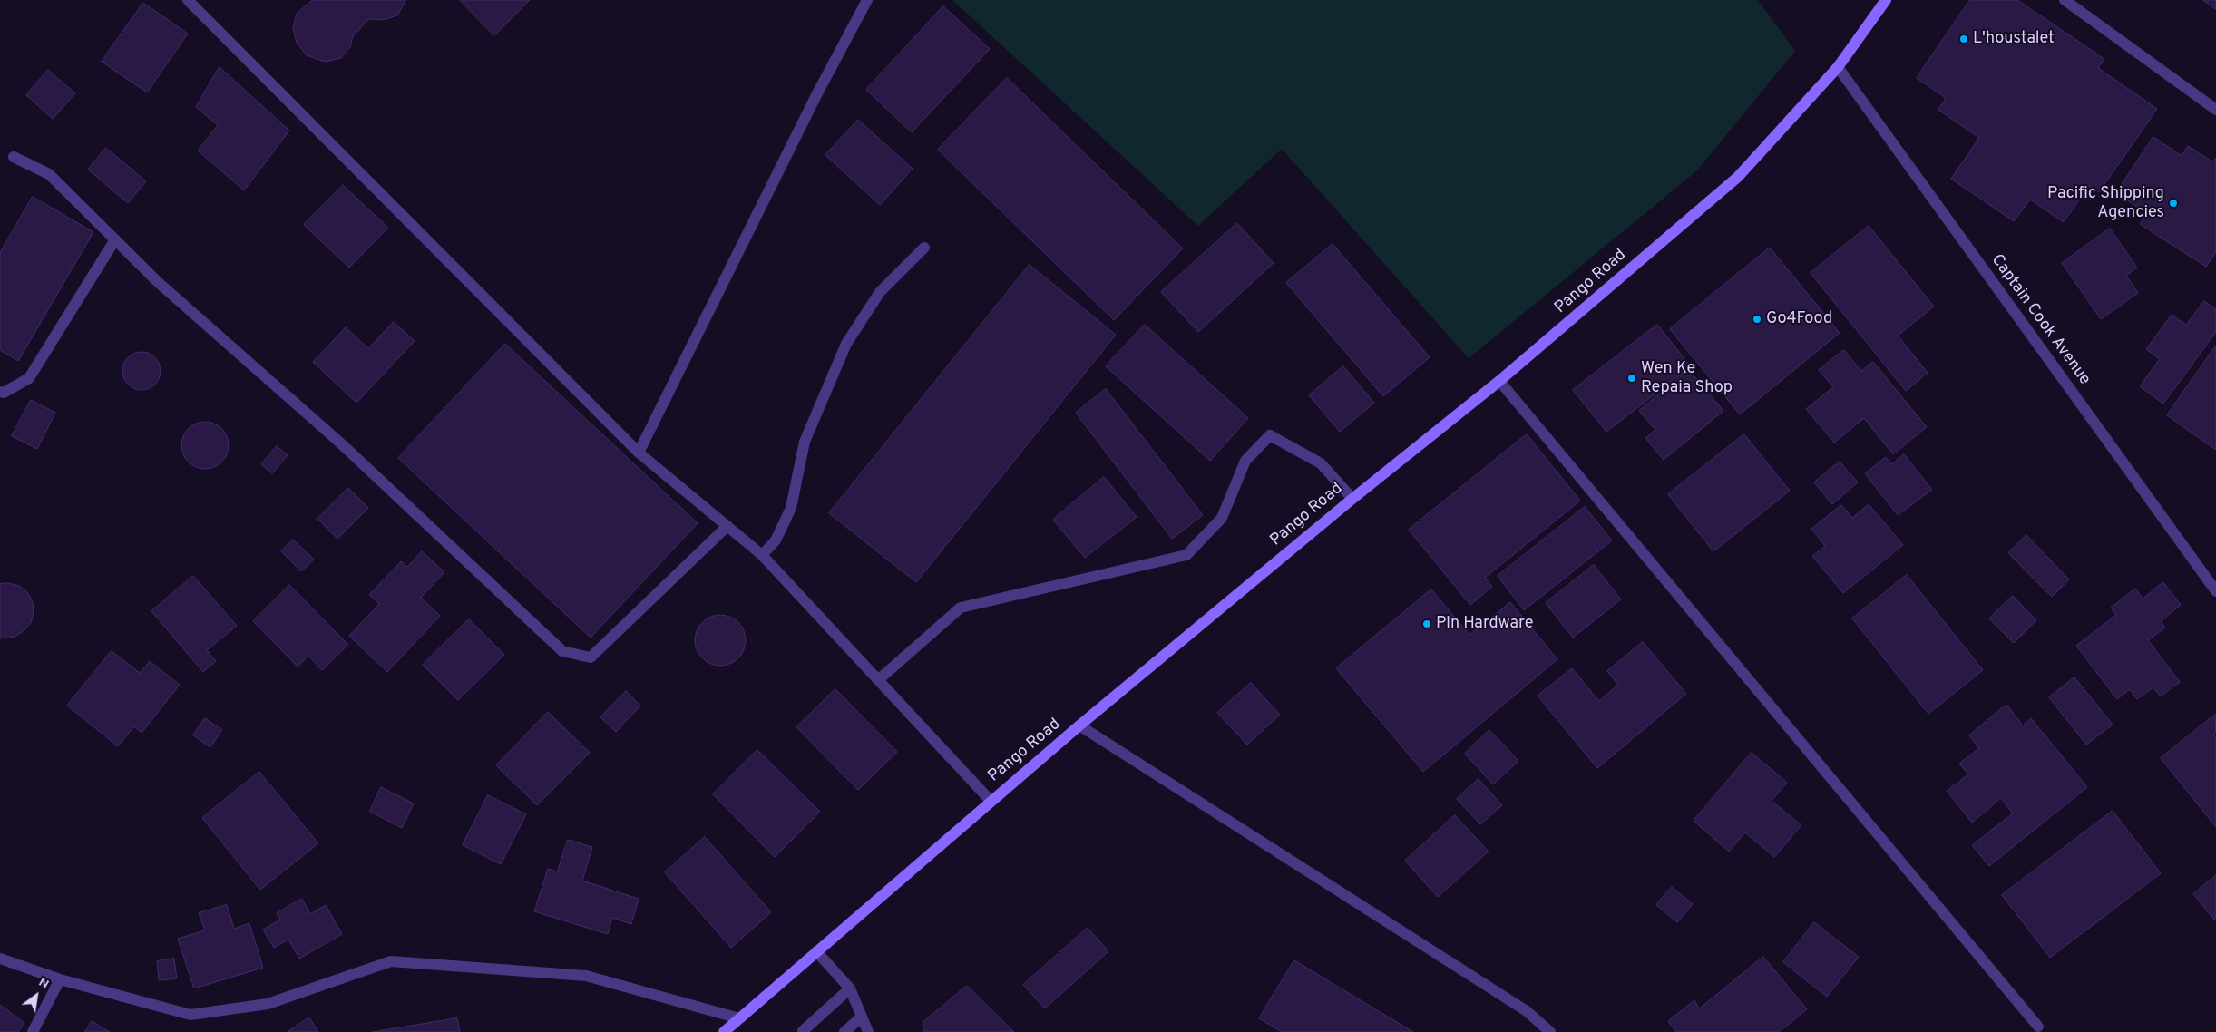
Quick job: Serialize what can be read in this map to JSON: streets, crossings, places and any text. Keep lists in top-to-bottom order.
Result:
{
  "streets": {
    "street": ["Pango Road", "Captain Cook Avenue"]
  },
  "crossings": [
    ["Pango Road", "Captain Cook Avenue"]
  ],
  "places": [
    "L'houstalet",
    "Pacific Shipping Agencies",
    "Go4Food",
    "Wen Ke Repaia Shop",
    "Pin Hardware"
  ],
  "north": "top right"
}
